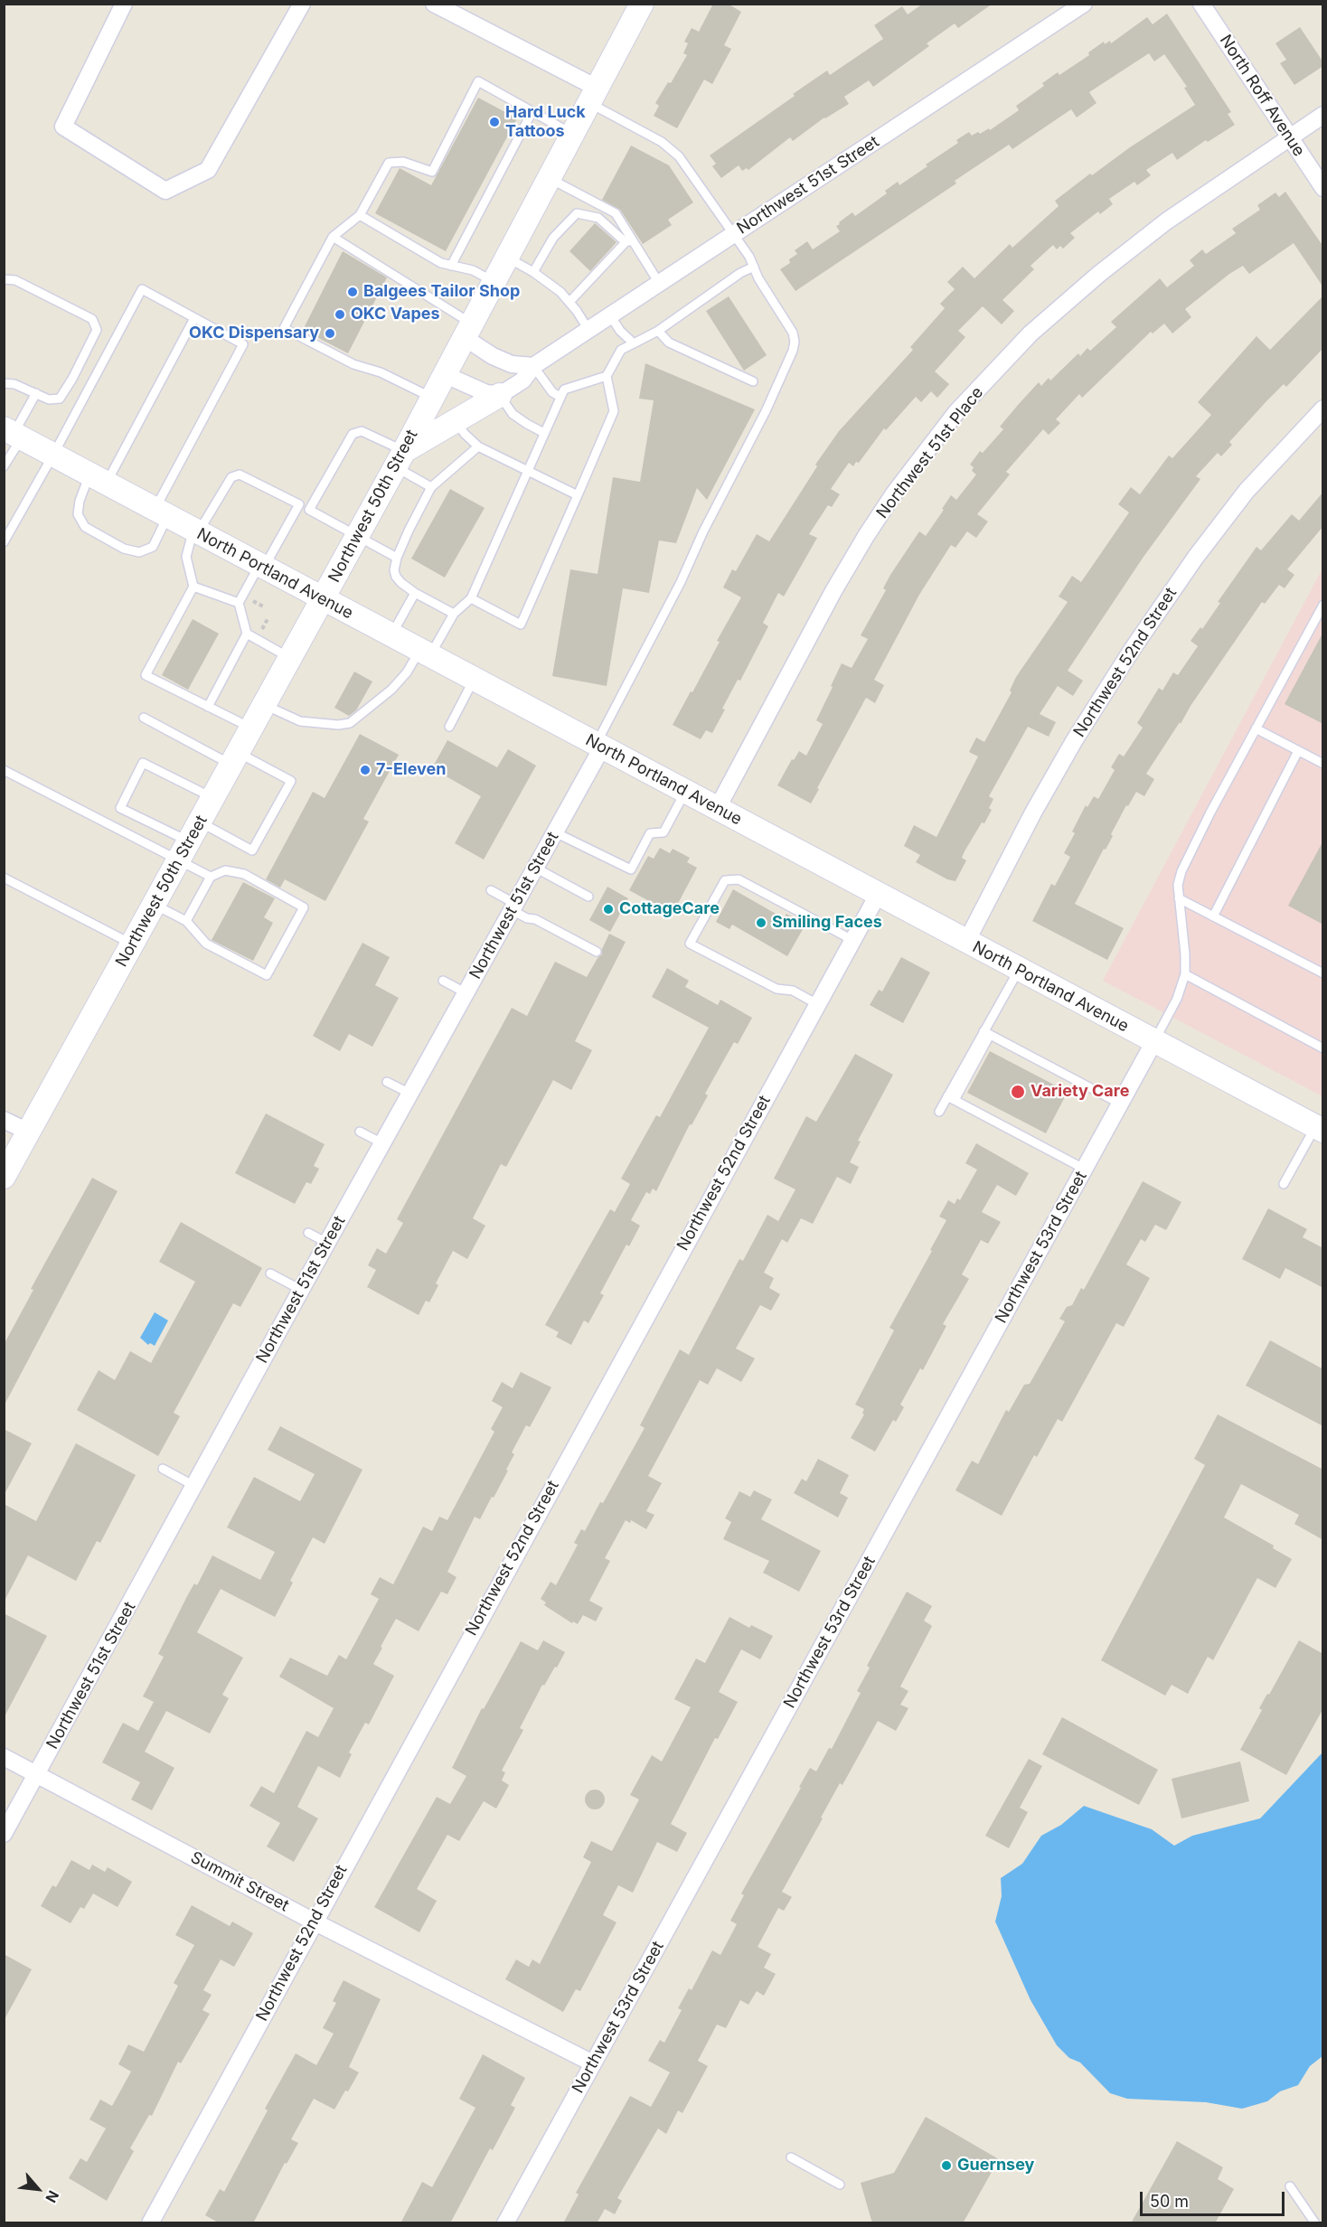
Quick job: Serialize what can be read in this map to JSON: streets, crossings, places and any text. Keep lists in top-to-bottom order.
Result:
{
  "streets": {
    "main road": ["Northwest 50th Street", "North Portland Avenue"],
    "street": [
      "North Roff Avenue",
      "Northwest 51st Street",
      "Northwest 51st Place",
      "Northwest 52nd Street",
      "Northwest 53rd Street",
      "Summit Street"
    ]
  },
  "crossings": [
    ["North Roff Avenue", "Northwest 51st Place"],
    ["Northwest 51st Street", "North Portland Avenue"],
    ["Northwest 51st Street", "Summit Street"],
    ["Northwest 51st Place", "North Portland Avenue"],
    ["Northwest 50th Street", "North Portland Avenue"],
    ["North Portland Avenue", "Northwest 52nd Street"],
    ["North Portland Avenue", "Northwest 53rd Street"],
    ["Northwest 52nd Street", "Summit Street"],
    ["Northwest 53rd Street", "Summit Street"]
  ],
  "places": [
    "Hard Luck Tattoos",
    "Balgees Tailor Shop",
    "OKC Vapes",
    "OKC Dispensary",
    "7-Eleven",
    "CottageCare",
    "Smiling Faces",
    "Variety Care",
    "Guernsey"
  ],
  "scale_bar": "50 m",
  "north": "bottom right"
}
